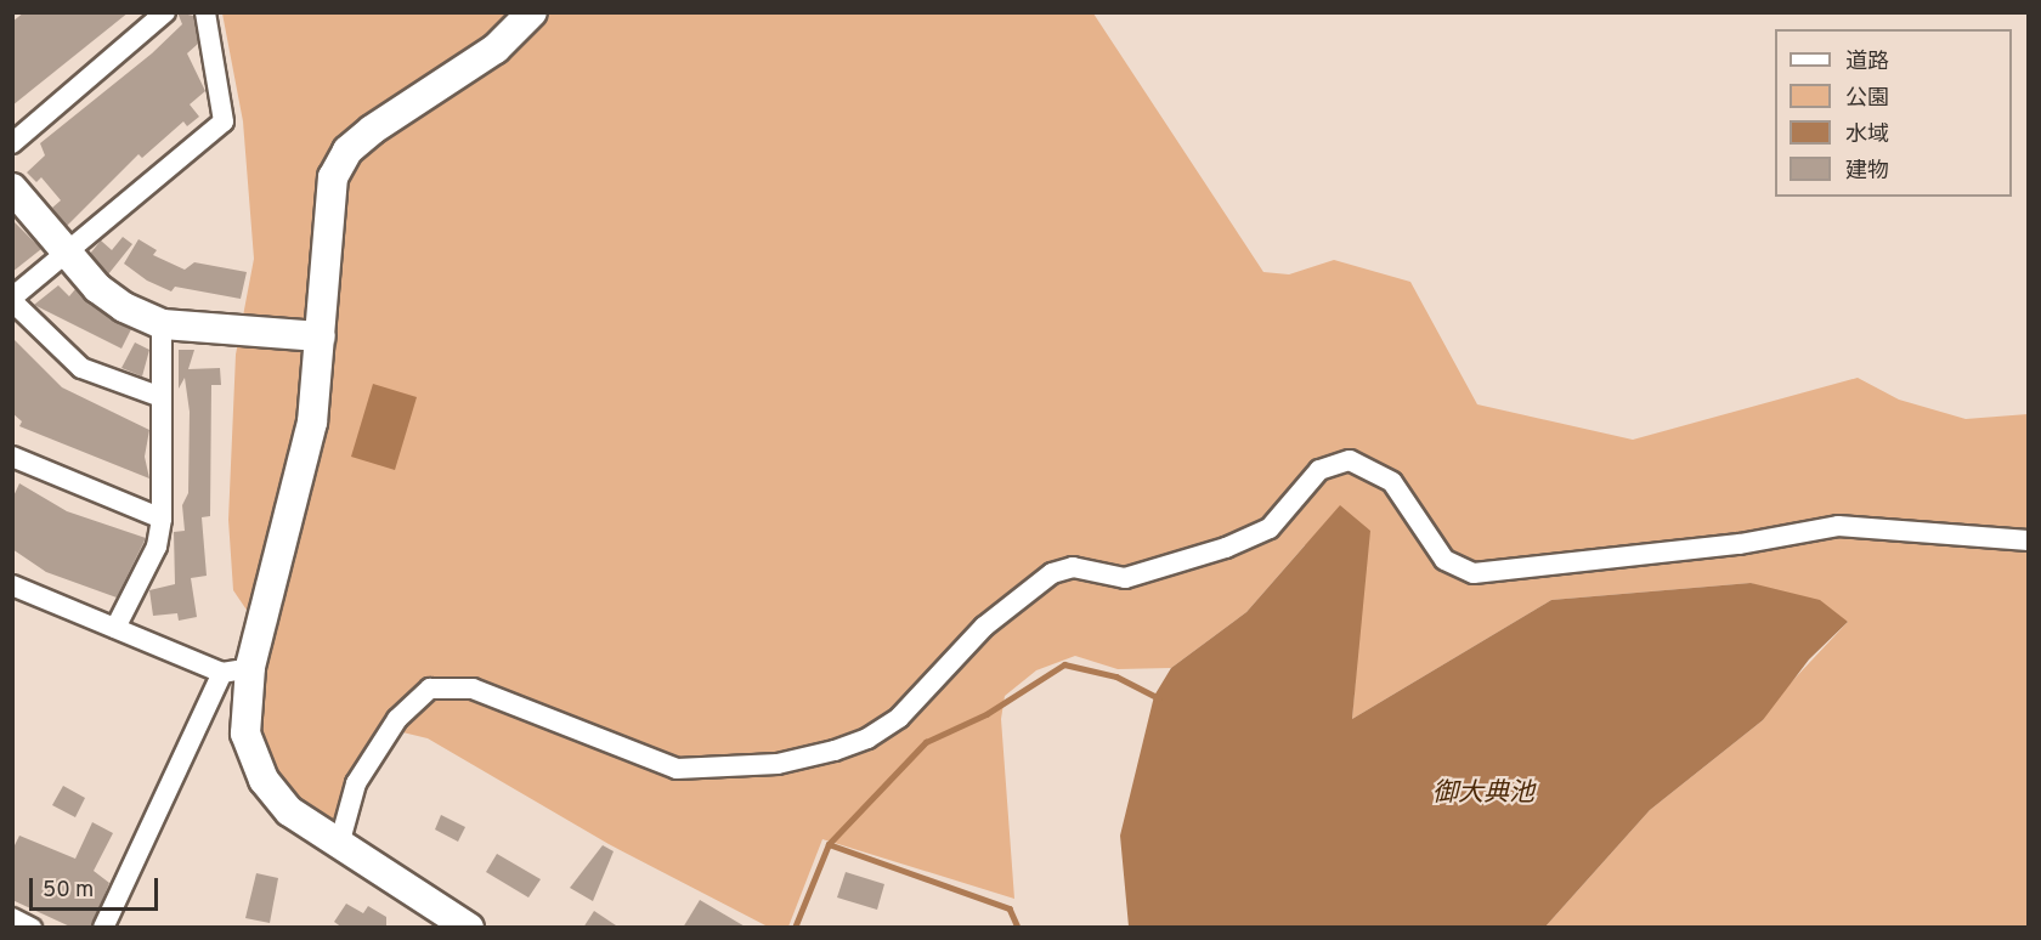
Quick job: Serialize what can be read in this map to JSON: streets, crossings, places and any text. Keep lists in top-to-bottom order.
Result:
{
  "water": ["御大典池"],
  "legend": [
    "道路",
    "公園",
    "水域",
    "建物"
  ],
  "scale_bar": "50 m"
}
